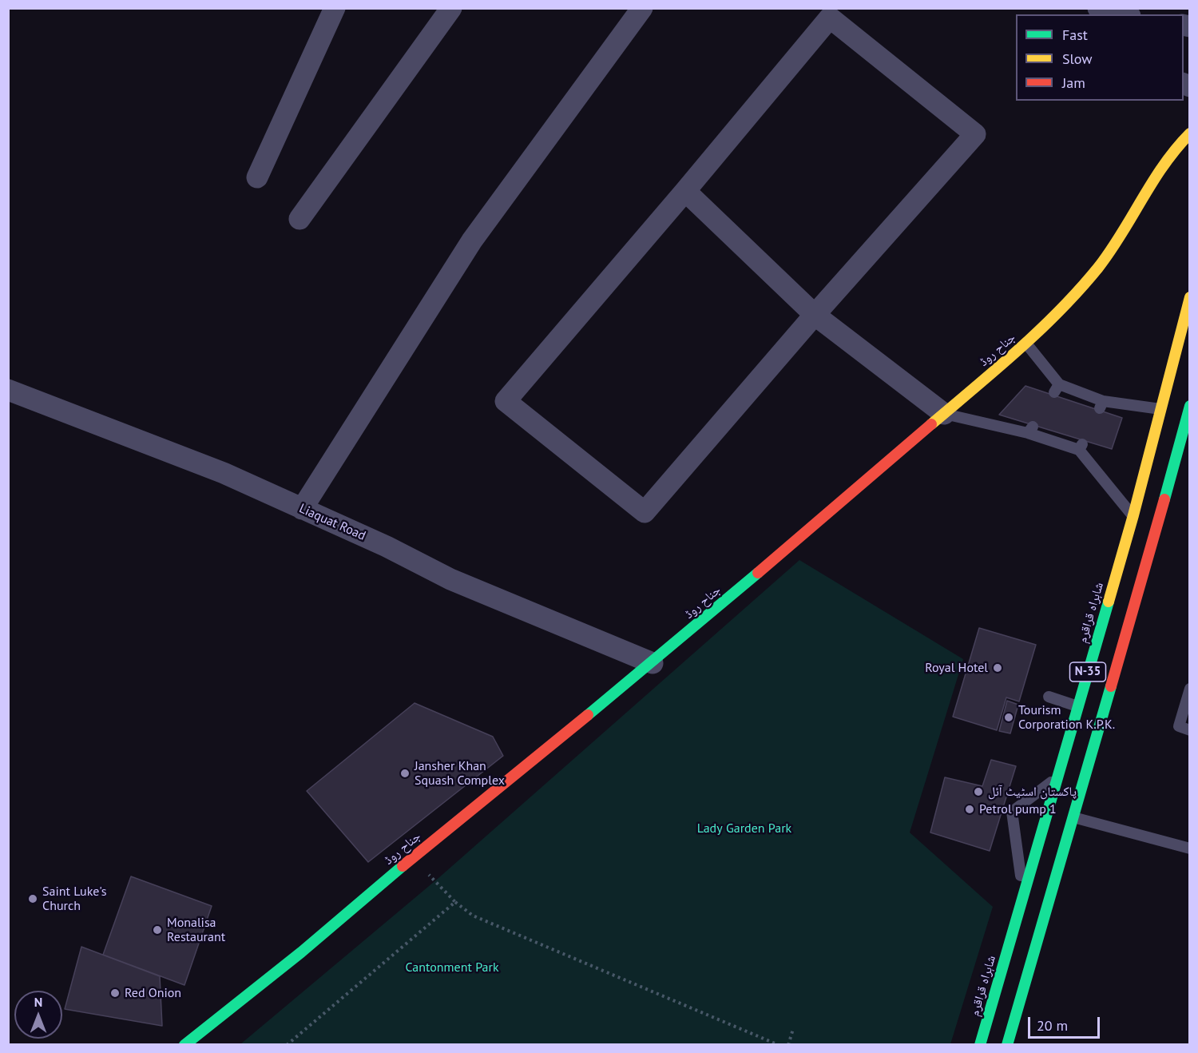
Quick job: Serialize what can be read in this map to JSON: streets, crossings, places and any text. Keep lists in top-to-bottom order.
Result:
{
  "streets": {
    "main road": ["جناح روڈ", "شاہراہ قراقرم", "N-35"],
    "street": ["Liaquat Road"]
  },
  "crossings": [
    ["جناح روڈ", "Liaquat Road"]
  ],
  "parks": ["Lady Garden Park", "Cantonment Park"],
  "places": [
    "Royal Hotel",
    "Tourism Corporation K.P.K.",
    "Jansher Khan Squash Complex",
    "پاکستان اسٹیٹ آئل",
    "Petrol pump 1",
    "Saint Luke's Church",
    "Monalisa Restaurant",
    "Red Onion"
  ],
  "legend": ["Fast", "Slow", "Jam"],
  "scale_bar": "20 m",
  "north": "top"
}
